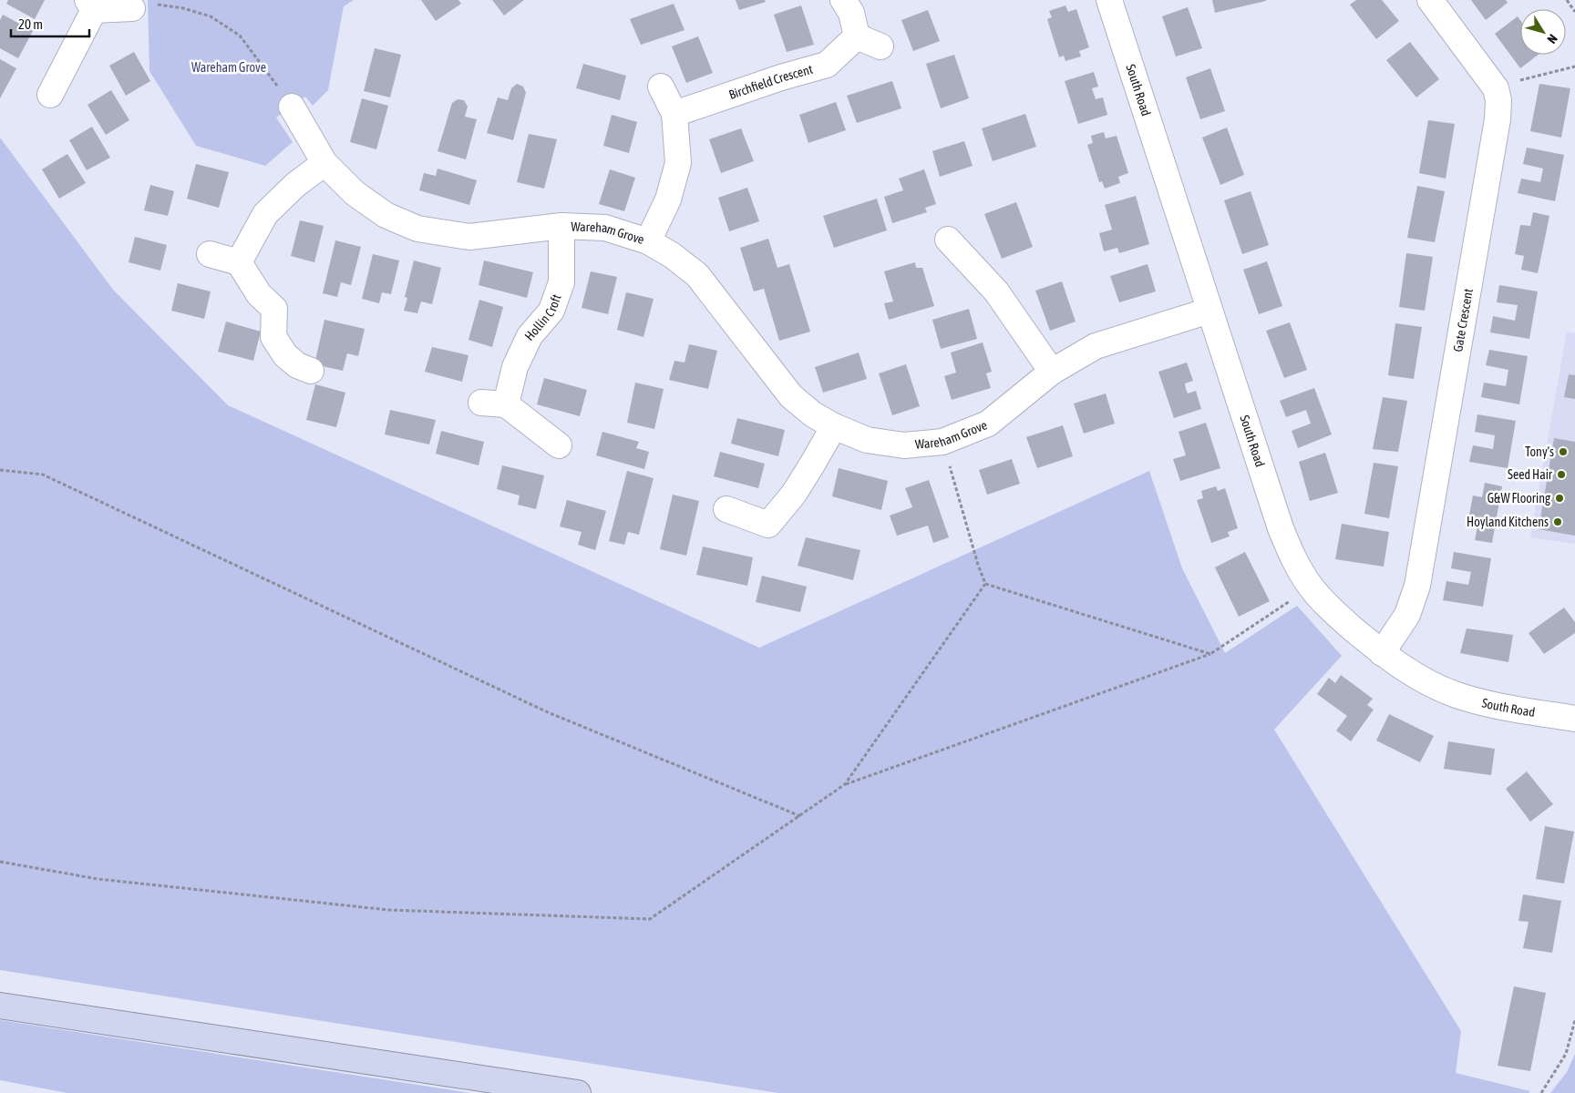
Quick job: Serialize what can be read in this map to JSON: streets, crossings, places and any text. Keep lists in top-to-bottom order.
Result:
{
  "streets": {
    "street": [
      "Birchfield Crescent",
      "South Road",
      "Wareham Grove",
      "Hollin Croft",
      "Gate Crescent"
    ]
  },
  "crossings": [
    ["South Road", "Wareham Grove"],
    ["South Road", "Gate Crescent"],
    ["Wareham Grove", "Hollin Croft"]
  ],
  "parks": ["Wareham Grove"],
  "places": [
    "Tony’s",
    "Seed Hair",
    "G&W Flooring",
    "Hoyland Kitchens"
  ],
  "scale_bar": "20 m",
  "north": "bottom right"
}
